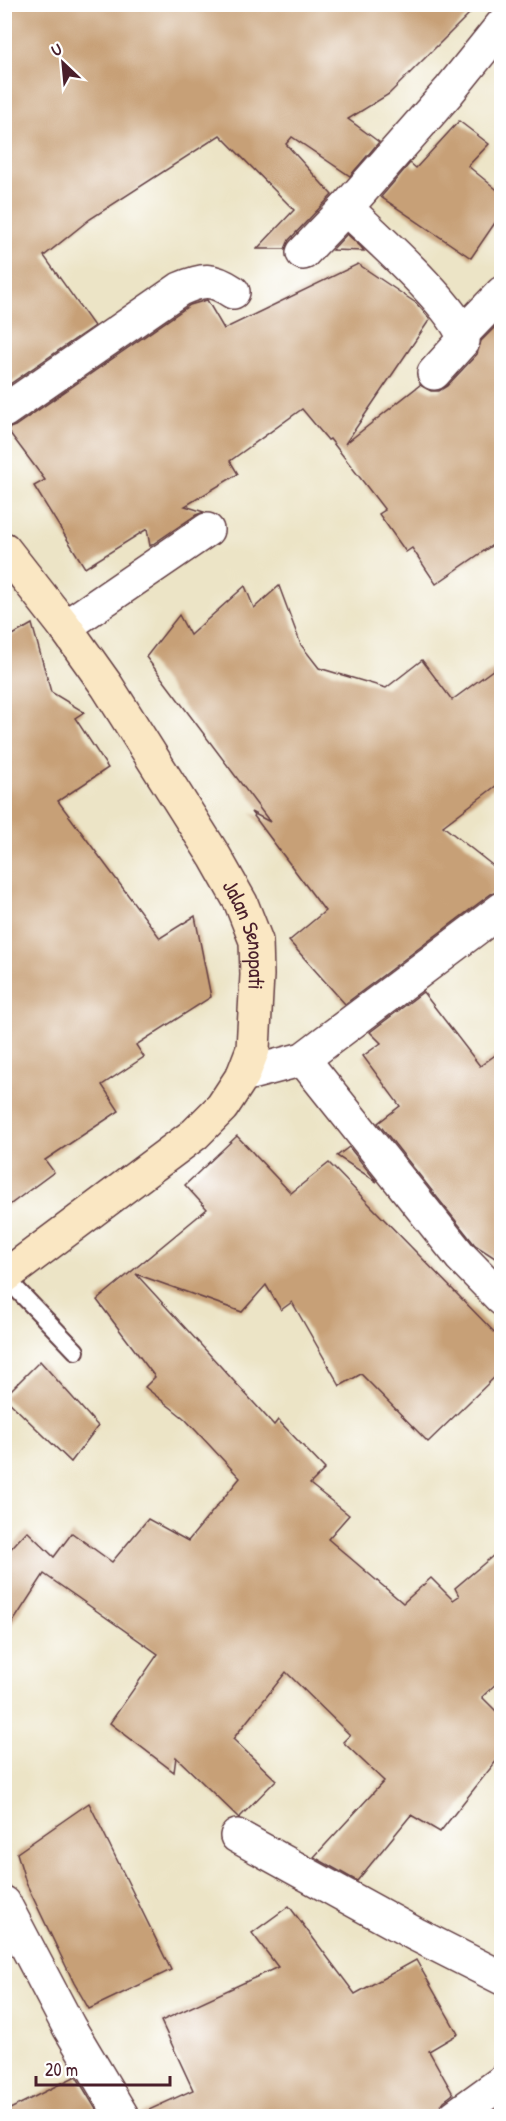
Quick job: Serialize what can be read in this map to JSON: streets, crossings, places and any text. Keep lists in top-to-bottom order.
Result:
{
  "streets": {
    "main road": ["Jalan Senopati"]
  },
  "scale_bar": "20 m",
  "north": "top left"
}
